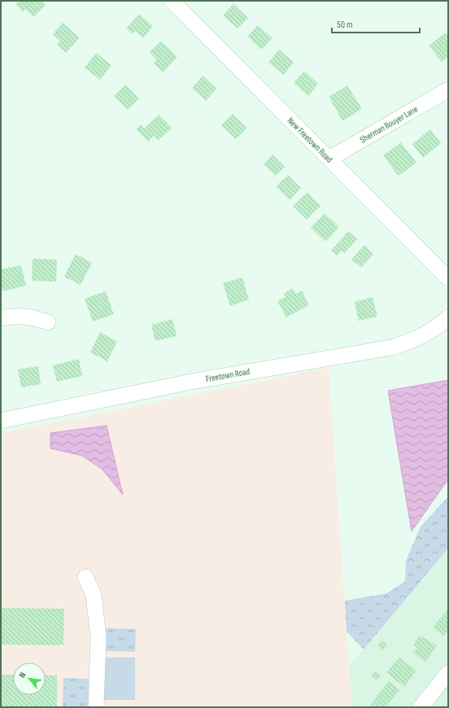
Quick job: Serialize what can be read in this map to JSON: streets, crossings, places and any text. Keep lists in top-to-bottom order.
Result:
{
  "streets": {
    "street": ["Sherman Bouyer Lane", "New Freetown Road", "Freetown Road"]
  },
  "crossings": [
    ["Sherman Bouyer Lane", "New Freetown Road"]
  ],
  "scale_bar": "50 m",
  "north": "top left"
}
